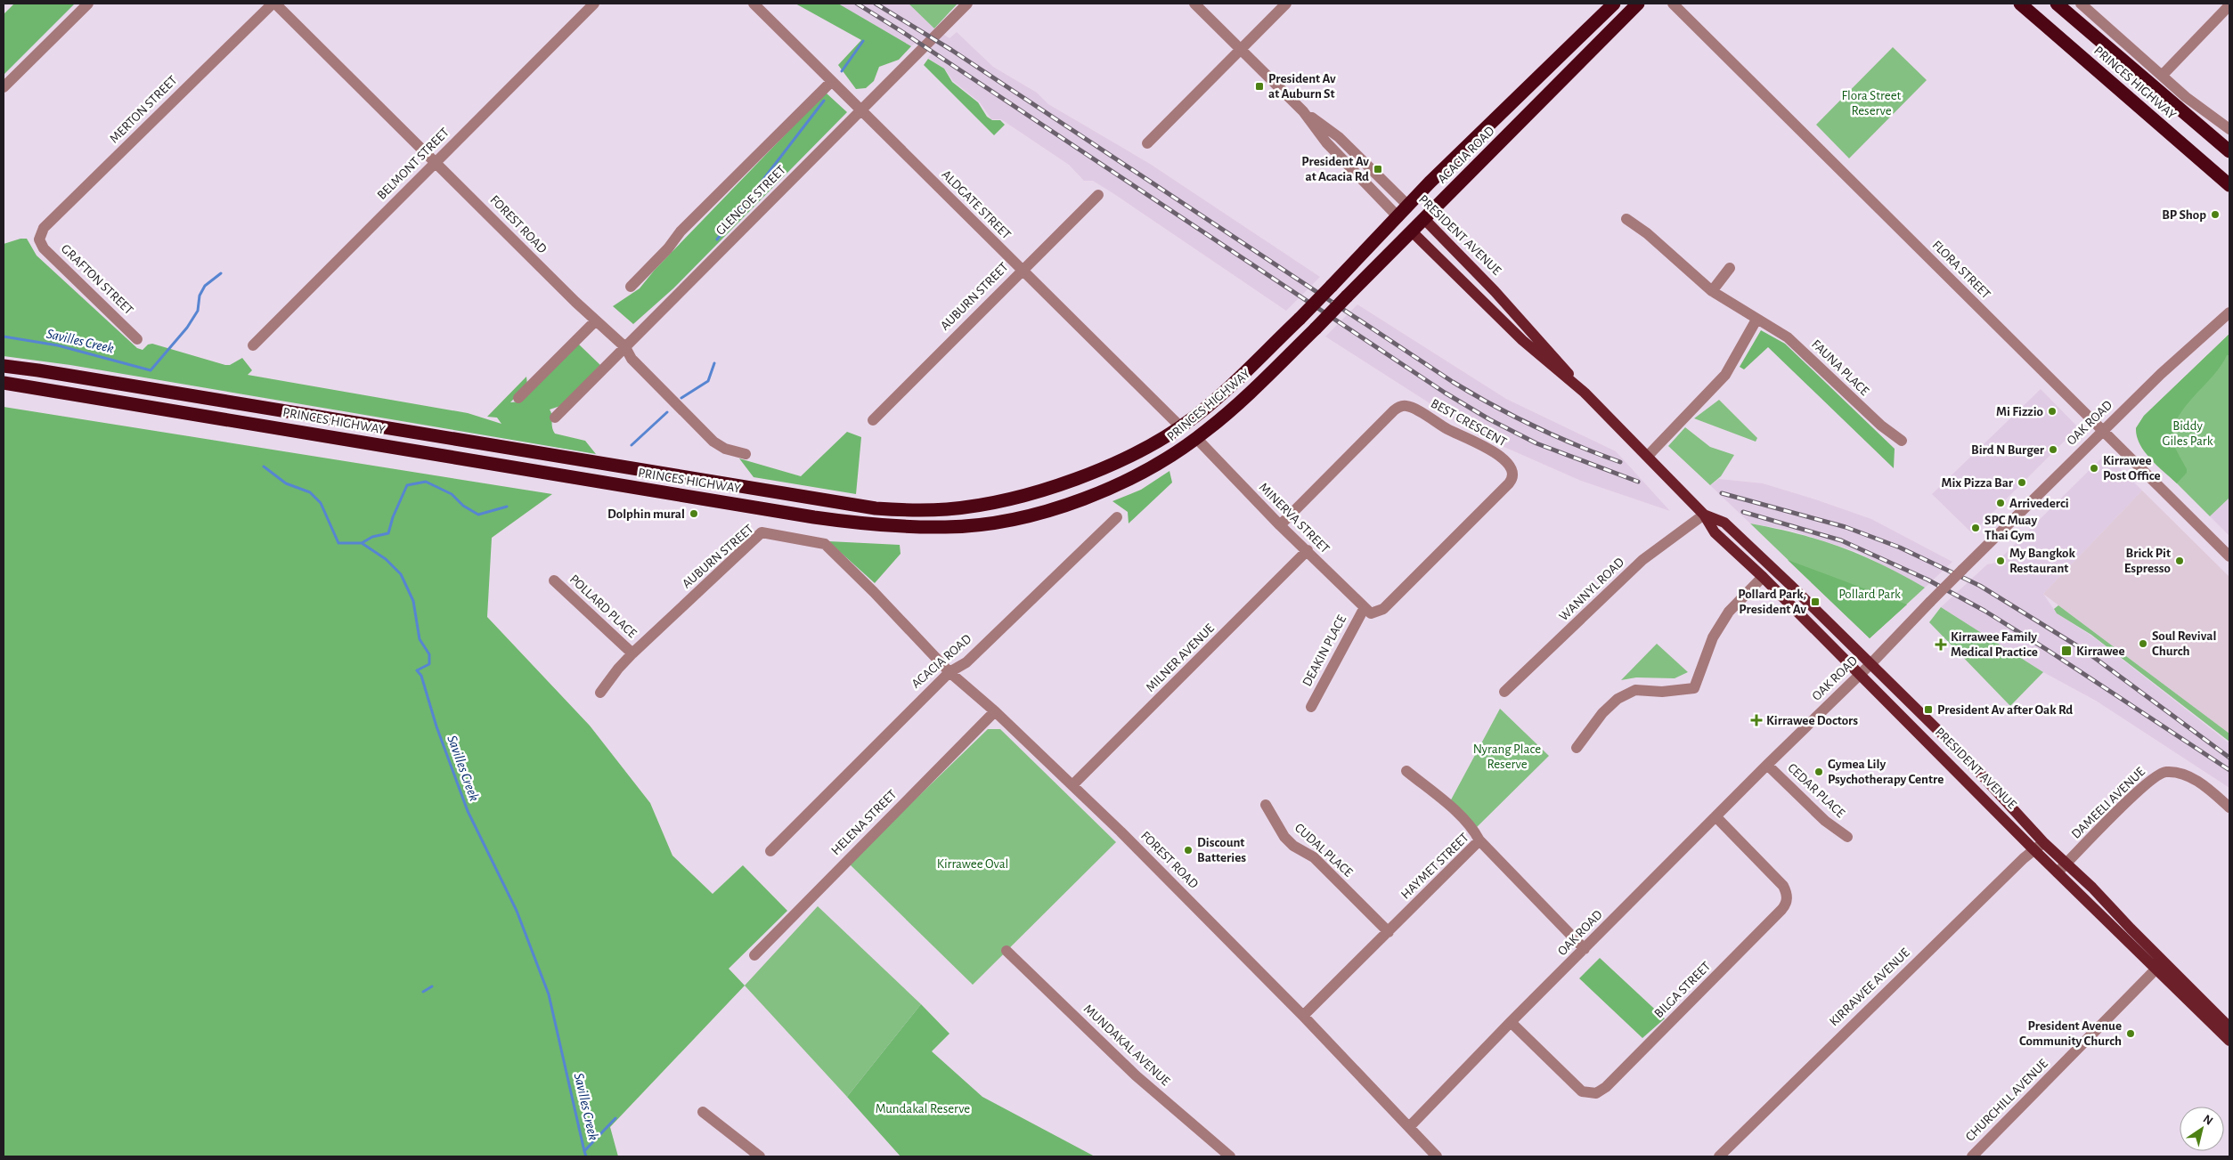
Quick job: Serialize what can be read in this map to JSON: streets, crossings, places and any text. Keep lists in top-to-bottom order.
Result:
{
  "streets": {
    "highway": ["PRINCES HIGHWAY", "ACACIA ROAD", "PRESIDENT AVENUE"],
    "street": [
      "MERTON STREET",
      "BELMONT STREET",
      "GLENCOE STREET",
      "ALDGATE STREET",
      "FOREST ROAD",
      "FLORA STREET",
      "GRAFTON STREET",
      "AUBURN STREET",
      "FAUNA PLACE",
      "BEST CRESCENT",
      "OAK ROAD",
      "MINERVA STREET",
      "WANNYL ROAD",
      "POLLARD PLACE",
      "DEAKIN PLACE",
      "MILNER AVENUE",
      "CEDAR PLACE",
      "DAMEELI AVENUE",
      "HELENA STREET",
      "CUDAL PLACE",
      "HAYMET STREET",
      "KIRRAWEE AVENUE",
      "BILGA STREET",
      "MUNDAKAL AVENUE",
      "CHURCHILL AVENUE"
    ]
  },
  "crossings": [
    ["PRINCES HIGHWAY", "ACACIA ROAD"],
    ["PRINCES HIGHWAY", "ALDGATE STREET"],
    ["PRINCES HIGHWAY", "MINERVA STREET"],
    ["MERTON STREET", "FOREST ROAD"],
    ["MERTON STREET", "GRAFTON STREET"],
    ["ACACIA ROAD", "FOREST ROAD"],
    ["ACACIA ROAD", "PRESIDENT AVENUE"],
    ["BELMONT STREET", "FOREST ROAD"],
    ["GLENCOE STREET", "ALDGATE STREET"],
    ["GLENCOE STREET", "FOREST ROAD"],
    ["ALDGATE STREET", "AUBURN STREET"],
    ["FOREST ROAD", "AUBURN STREET"],
    ["FOREST ROAD", "OAK ROAD"],
    ["FOREST ROAD", "MILNER AVENUE"],
    ["FOREST ROAD", "HELENA STREET"],
    ["FOREST ROAD", "HAYMET STREET"],
    ["PRESIDENT AVENUE", "OAK ROAD"],
    ["PRESIDENT AVENUE", "WANNYL ROAD"],
    ["PRESIDENT AVENUE", "DAMEELI AVENUE"],
    ["PRESIDENT AVENUE", "KIRRAWEE AVENUE"],
    ["PRESIDENT AVENUE", "CHURCHILL AVENUE"],
    ["FLORA STREET", "OAK ROAD"],
    ["AUBURN STREET", "POLLARD PLACE"],
    ["BEST CRESCENT", "MINERVA STREET"],
    ["OAK ROAD", "CEDAR PLACE"],
    ["OAK ROAD", "HAYMET STREET"],
    ["OAK ROAD", "BILGA STREET"],
    ["MINERVA STREET", "DEAKIN PLACE"],
    ["MINERVA STREET", "MILNER AVENUE"],
    ["CUDAL PLACE", "HAYMET STREET"]
  ],
  "water": ["Savilles Creek"],
  "parks": [
    "Flora Street Reserve",
    "Biddy Giles Park",
    "Pollard Park",
    "Nyrang Place Reserve",
    "Kirrawee Oval",
    "Mundakal Reserve"
  ],
  "places": {
    "transit": [
      "President Av at Auburn St",
      "President Av at Acacia Rd",
      "Pollard Park, President Av",
      "Kirrawee",
      "President Av after Oak Rd"
    ],
    "other": [
      "BP Shop",
      "Mi Fizzio",
      "Bird N Burger",
      "Kirrawee Post Office",
      "Mix Pizza Bar",
      "Arrivederci",
      "Dolphin mural",
      "SPC Muay Thai Gym",
      "My Bangkok Restaurant",
      "Brick Pit Espresso",
      "Soul Revival Church",
      "Gymea Lily Psychotherapy Centre",
      "Discount Batteries",
      "President Avenue Community Church"
    ],
    "health": ["Kirrawee Family Medical Practice", "Kirrawee Doctors"]
  },
  "north": "top right"
}
